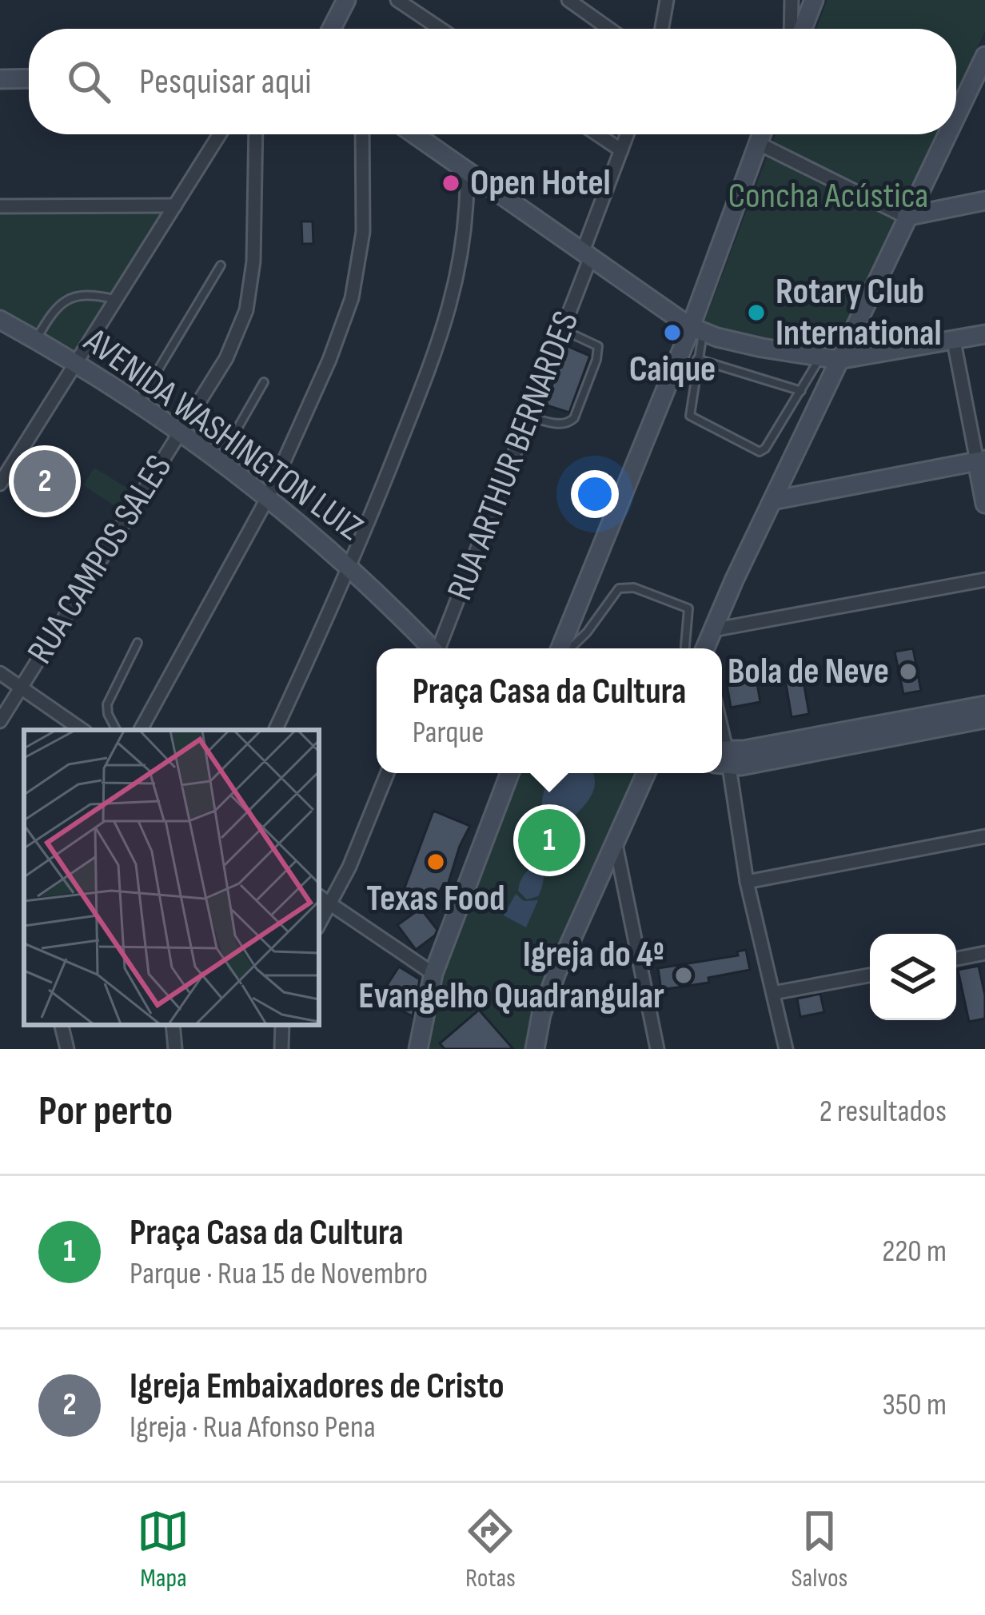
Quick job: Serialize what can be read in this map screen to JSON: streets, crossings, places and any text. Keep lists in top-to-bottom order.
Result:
{
  "streets": {
    "main road": ["AVENIDA WASHINGTON LUIZ"],
    "street": ["RUA ARTHUR BERNARDES", "RUA CAMPOS SALES"]
  },
  "crossings": [
    ["AVENIDA WASHINGTON LUIZ", "RUA CAMPOS SALES"]
  ],
  "parks": ["Concha Acústica"],
  "places": [
    "Open Hotel",
    "Rotary Club International",
    "Caique",
    "Bola de Neve",
    "Texas Food",
    "Igreja do 4º Evangelho Quadrangular"
  ],
  "page": {
    "search": "Pesquisar aqui",
    "pins": ["2", "1"],
    "popup": ["Praça Casa da Cultura", "Parque"],
    "heading": ["Por perto", "2 resultados"],
    "list": [
      {
        "mark": "1",
        "name": "Praça Casa da Cultura",
        "note": "Parque · Rua 15 de Novembro",
        "value": "220 m"
      },
      {
        "mark": "2",
        "name": "Igreja Embaixadores de Cristo",
        "note": "Igreja · Rua Afonso Pena",
        "value": "350 m"
      }
    ],
    "nav": ["Mapa", "Rotas", "Salvos"]
  }
}
